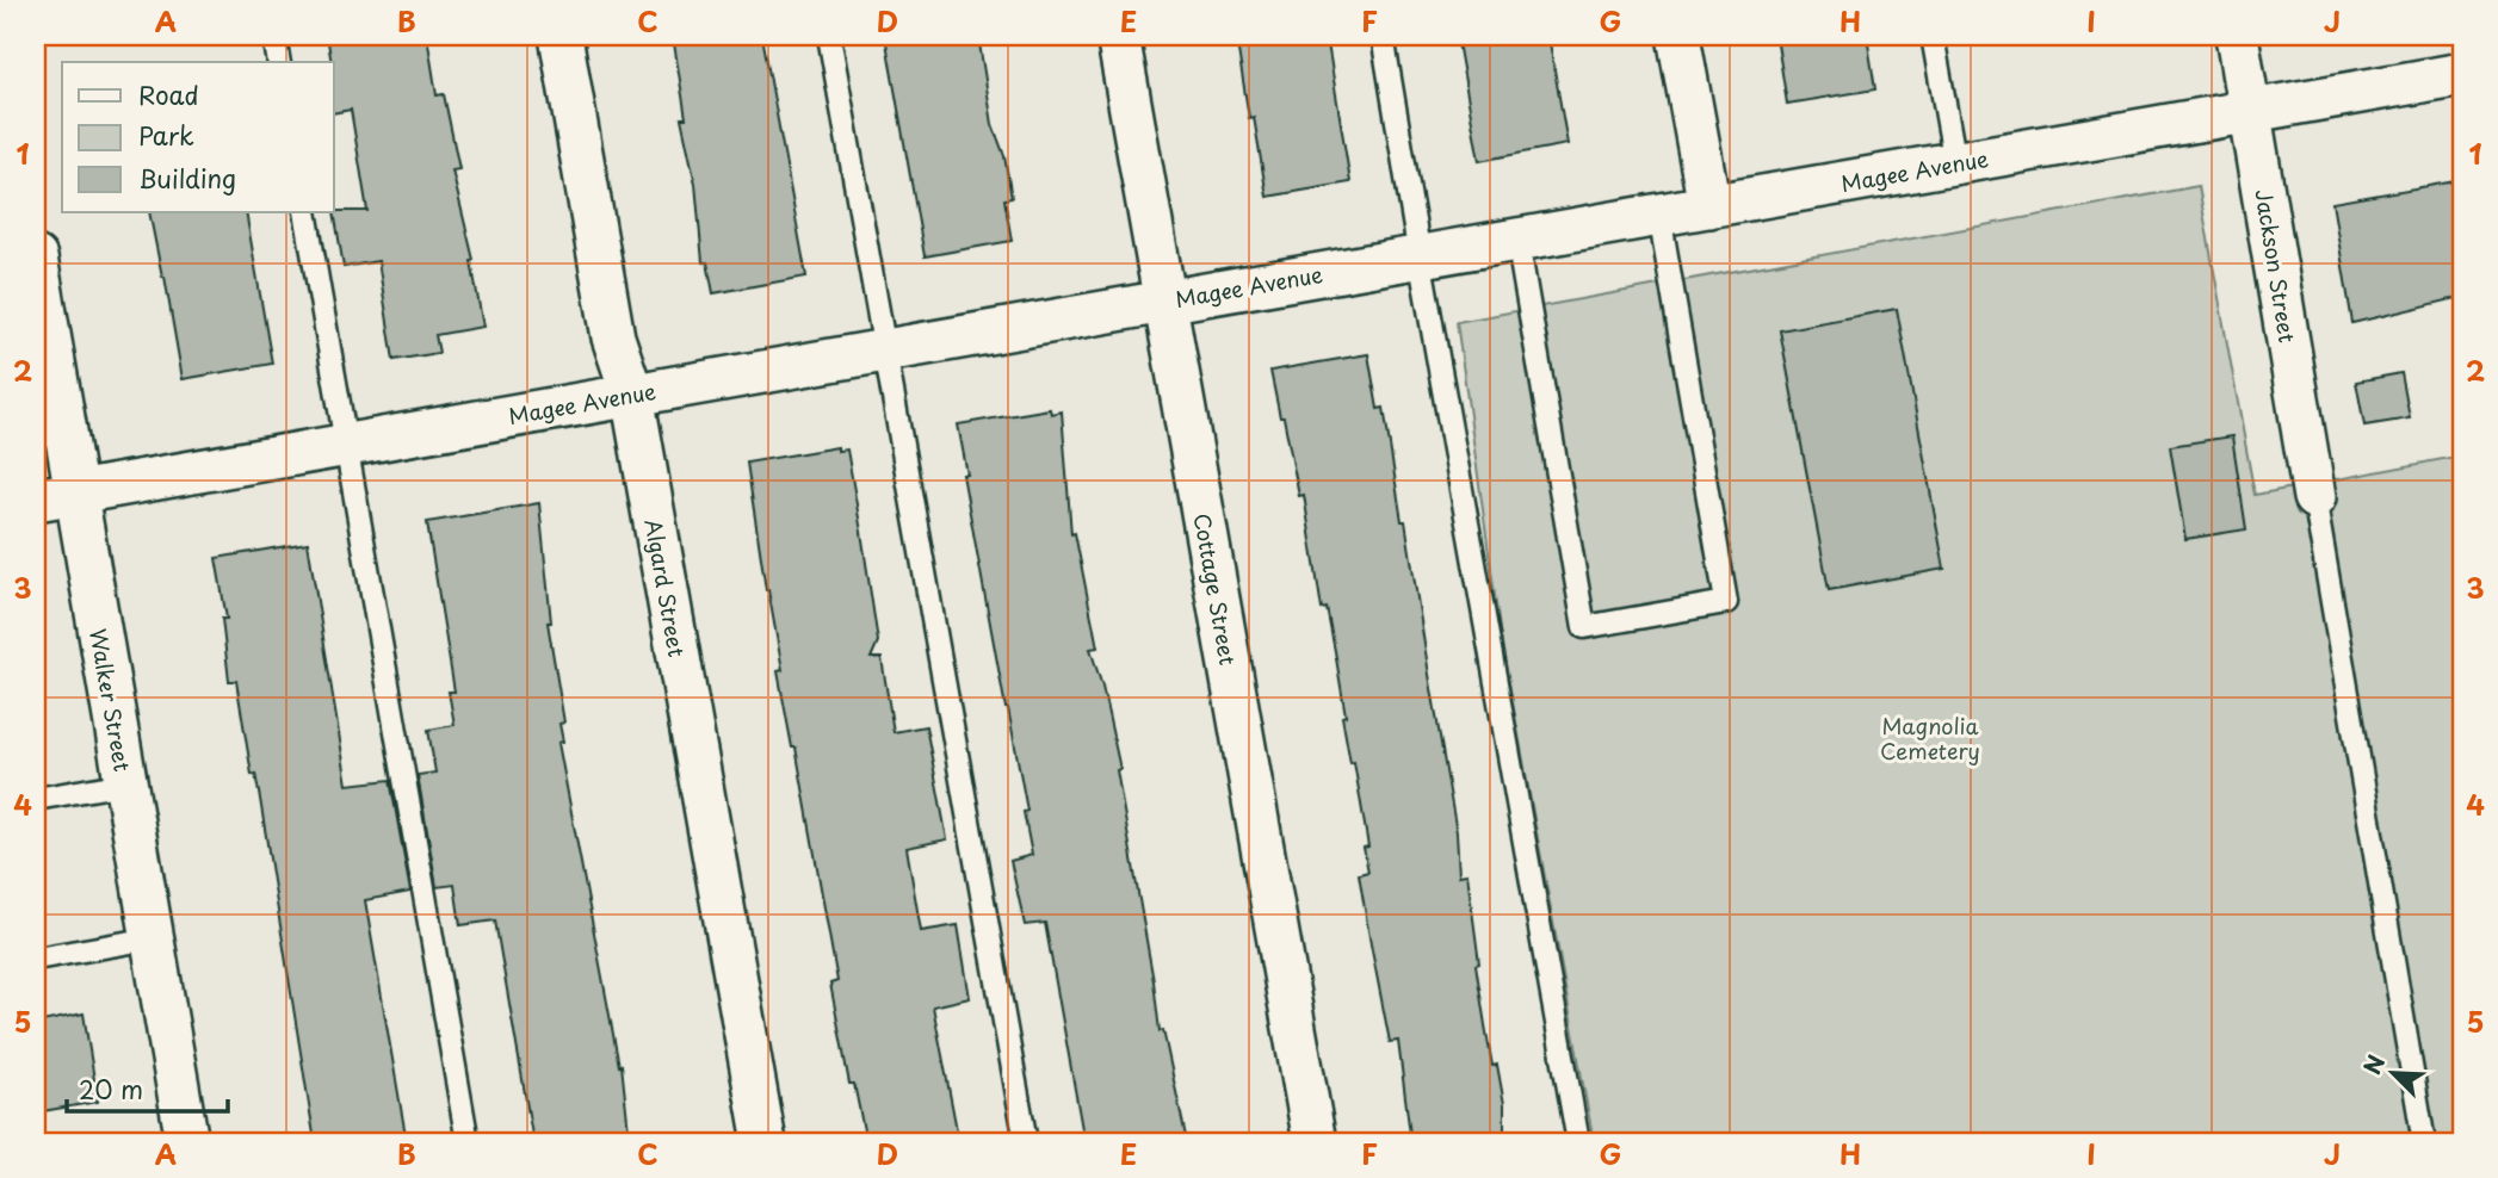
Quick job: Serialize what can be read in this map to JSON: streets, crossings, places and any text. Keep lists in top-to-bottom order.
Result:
{
  "streets": {
    "street": [
      "Magee Avenue",
      "Jackson Street",
      "Algard Street",
      "Cottage Street",
      "Walker Street"
    ]
  },
  "crossings": [
    ["Magee Avenue", "Jackson Street"],
    ["Magee Avenue", "Algard Street"],
    ["Magee Avenue", "Cottage Street"],
    ["Magee Avenue", "Walker Street"]
  ],
  "parks": ["Magnolia Cemetery"],
  "legend": ["Road", "Park", "Building"],
  "scale_bar": "20 m",
  "north": "top left",
  "grid": {
    "columns": [
      "A",
      "B",
      "C",
      "D",
      "E",
      "F",
      "G",
      "H",
      "I",
      "J"
    ],
    "rows": [
      "1",
      "2",
      "3",
      "4",
      "5"
    ]
  }
}
